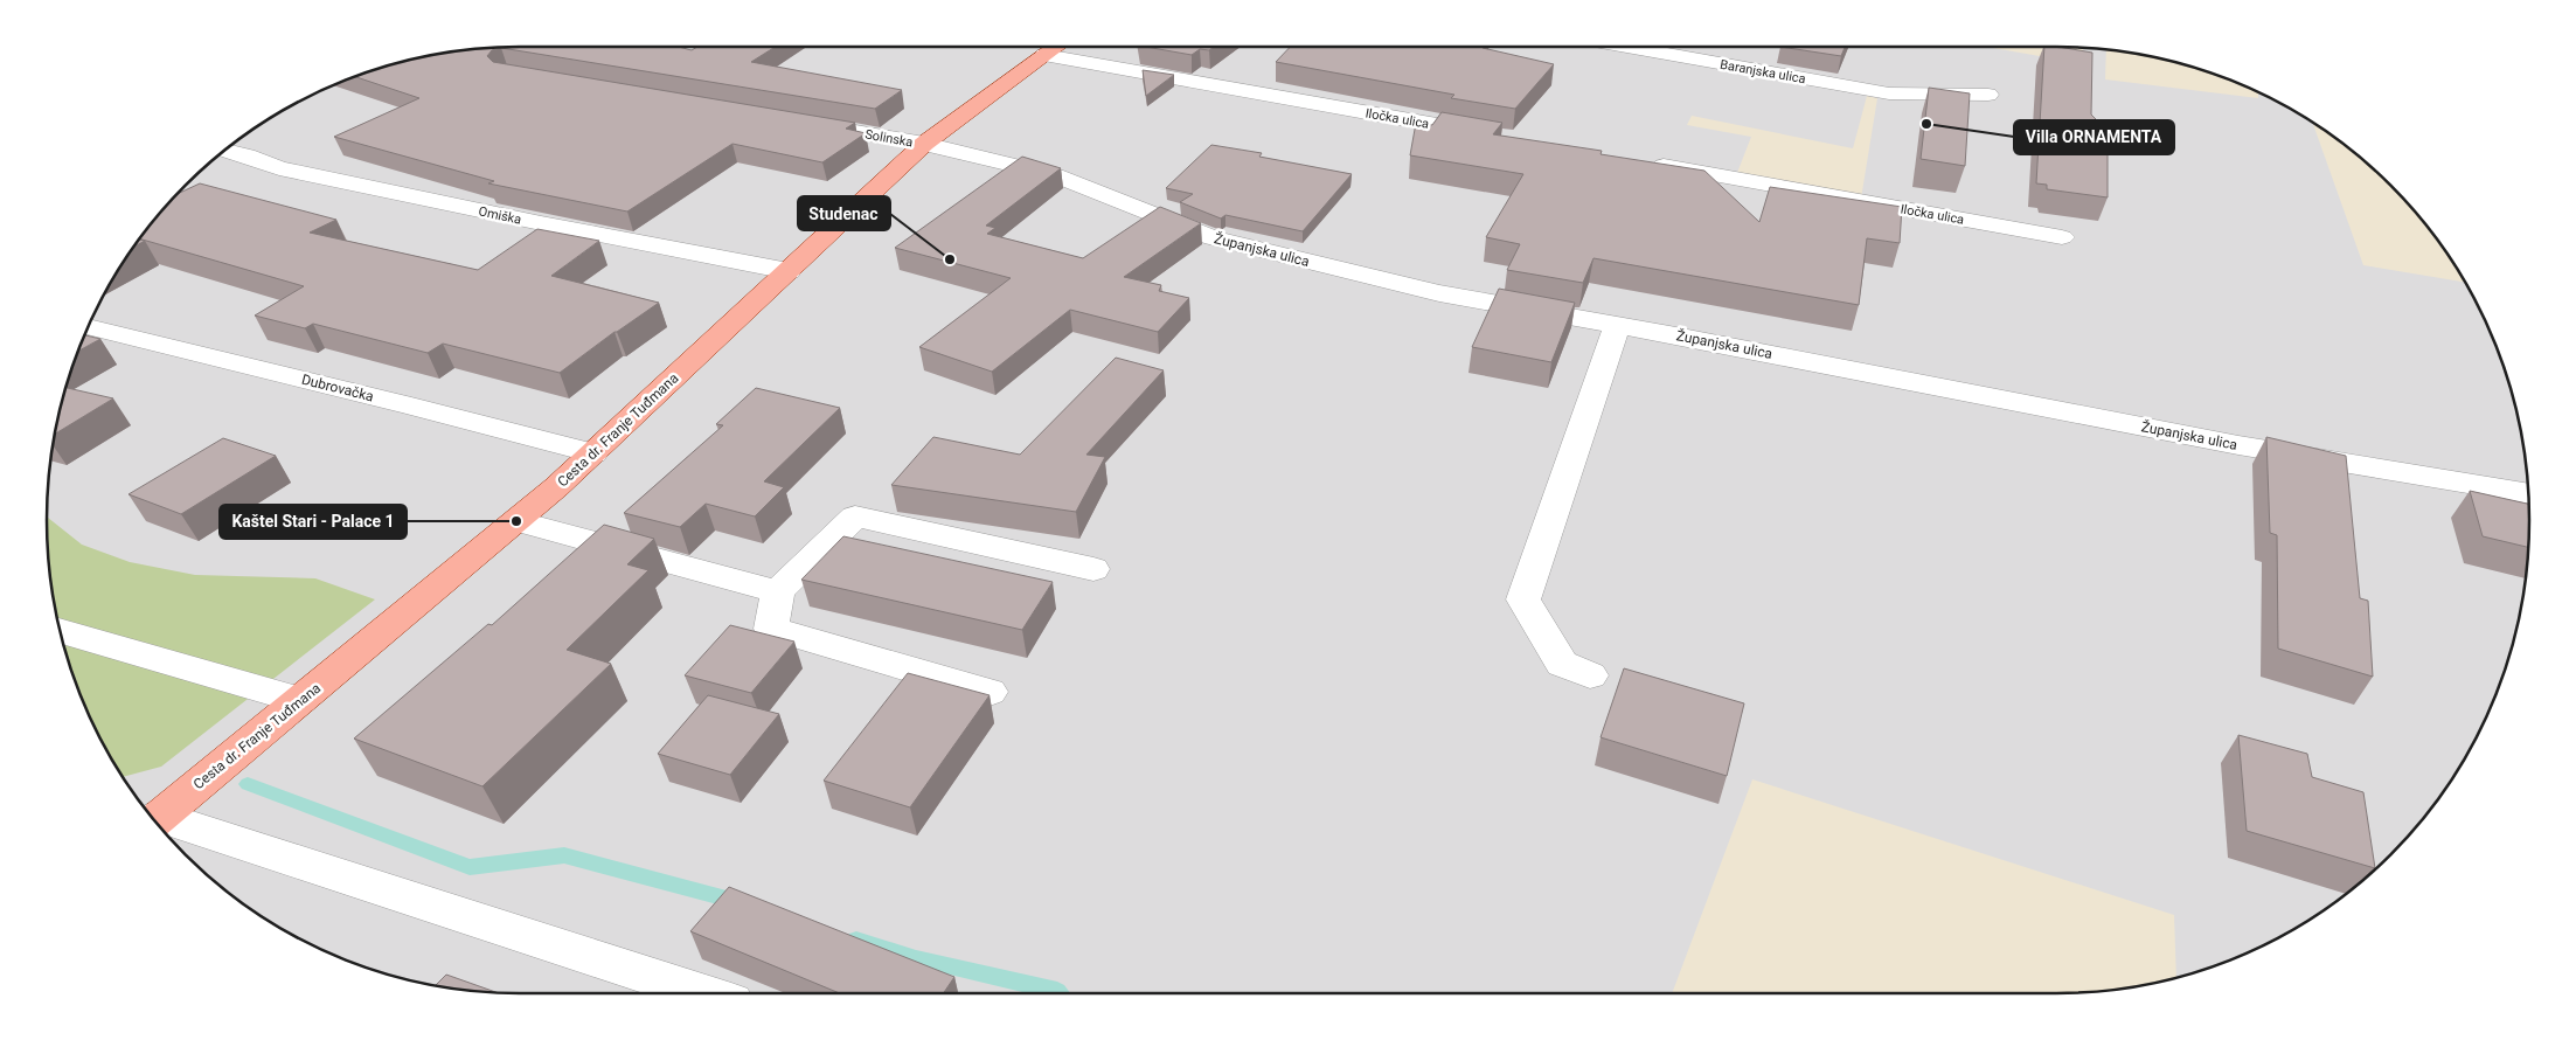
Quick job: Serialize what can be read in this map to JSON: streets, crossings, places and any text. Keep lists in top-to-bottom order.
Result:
{
  "streets": {
    "main road": ["Cesta dr. Franje Tuđmana"],
    "street": [
      "Baranjska ulica",
      "Iločka ulica",
      "Solinska",
      "Omiška",
      "Županjska ulica",
      "Dubrovačka"
    ]
  },
  "crossings": [
    ["Iločka ulica", "Cesta dr. Franje Tuđmana"],
    ["Solinska", "Županjska ulica"],
    ["Solinska", "Cesta dr. Franje Tuđmana"],
    ["Omiška", "Cesta dr. Franje Tuđmana"],
    ["Županjska ulica", "Cesta dr. Franje Tuđmana"],
    ["Dubrovačka", "Cesta dr. Franje Tuđmana"]
  ],
  "places": ["Villa ORNAMENTA", "Studenac", "Kaštel Stari - Palace 1"]
}
